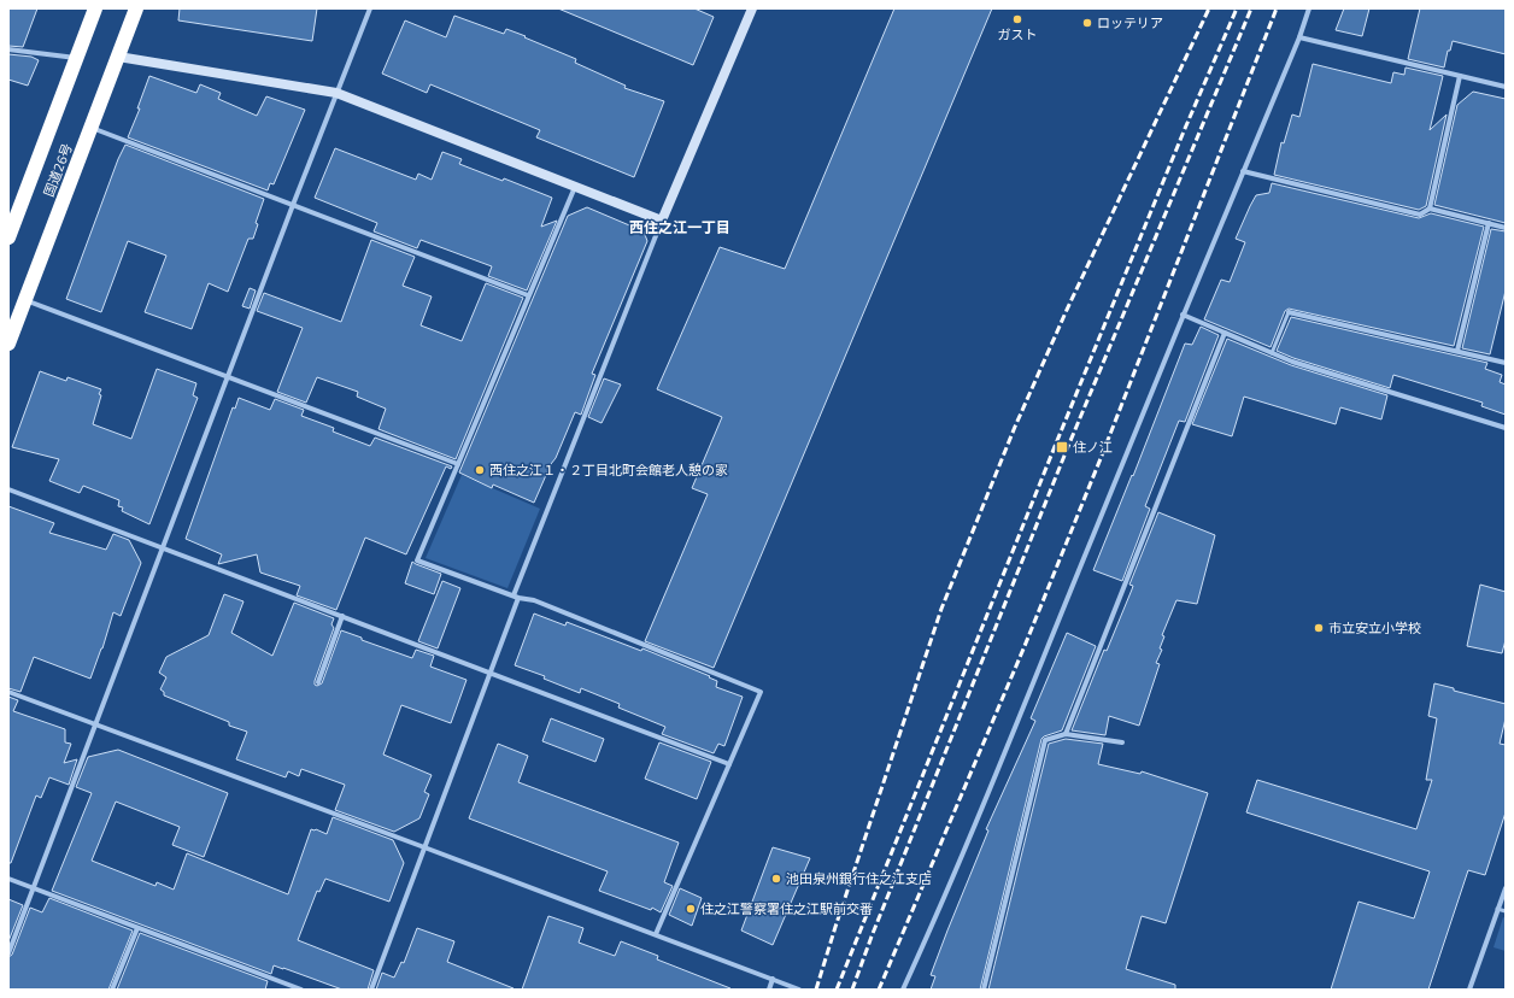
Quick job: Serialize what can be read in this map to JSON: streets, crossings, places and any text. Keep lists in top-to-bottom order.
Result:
{
  "streets": {
    "highway": ["国道26号"]
  },
  "districts": ["西住之江一丁目"],
  "places": {
    "other": [
      "ガスト",
      "ロッテリア",
      "西住之江１・２丁目北町会館老人憩の家",
      "市立安立小学校",
      "池田泉州銀行住之江支店",
      "住之江警察署住之江駅前交番"
    ],
    "transit": ["住ノ江"]
  }
}
